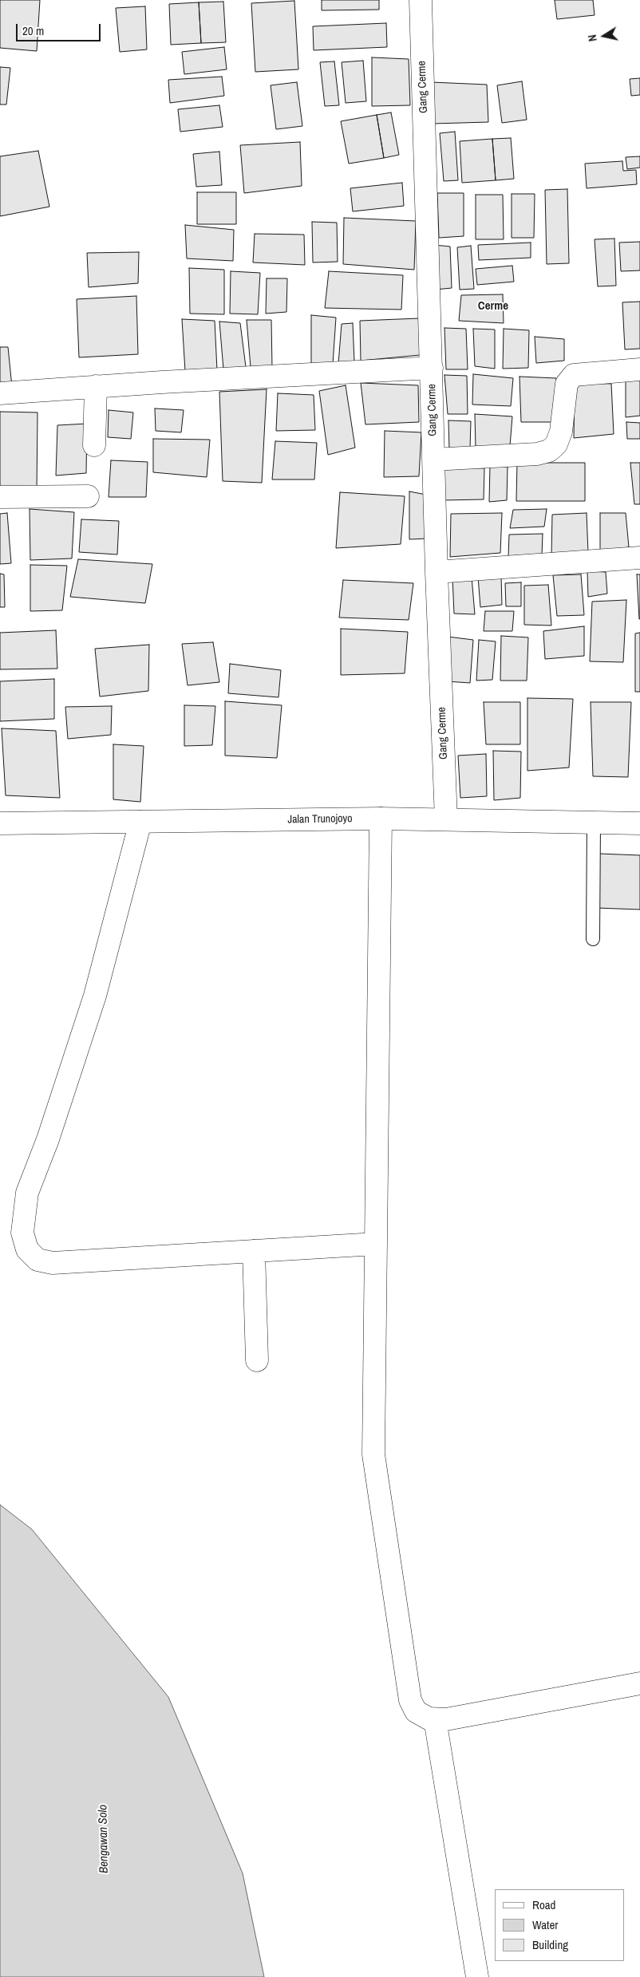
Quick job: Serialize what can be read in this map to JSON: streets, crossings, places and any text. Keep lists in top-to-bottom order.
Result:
{
  "streets": {
    "street": ["Gang Cerme", "Jalan Trunojoyo"]
  },
  "crossings": [
    ["Gang Cerme", "Jalan Trunojoyo"]
  ],
  "districts": ["Cerme"],
  "water": ["Bengawan Solo"],
  "legend": ["Road", "Water", "Building"],
  "scale_bar": "20 m",
  "north": "left"
}
